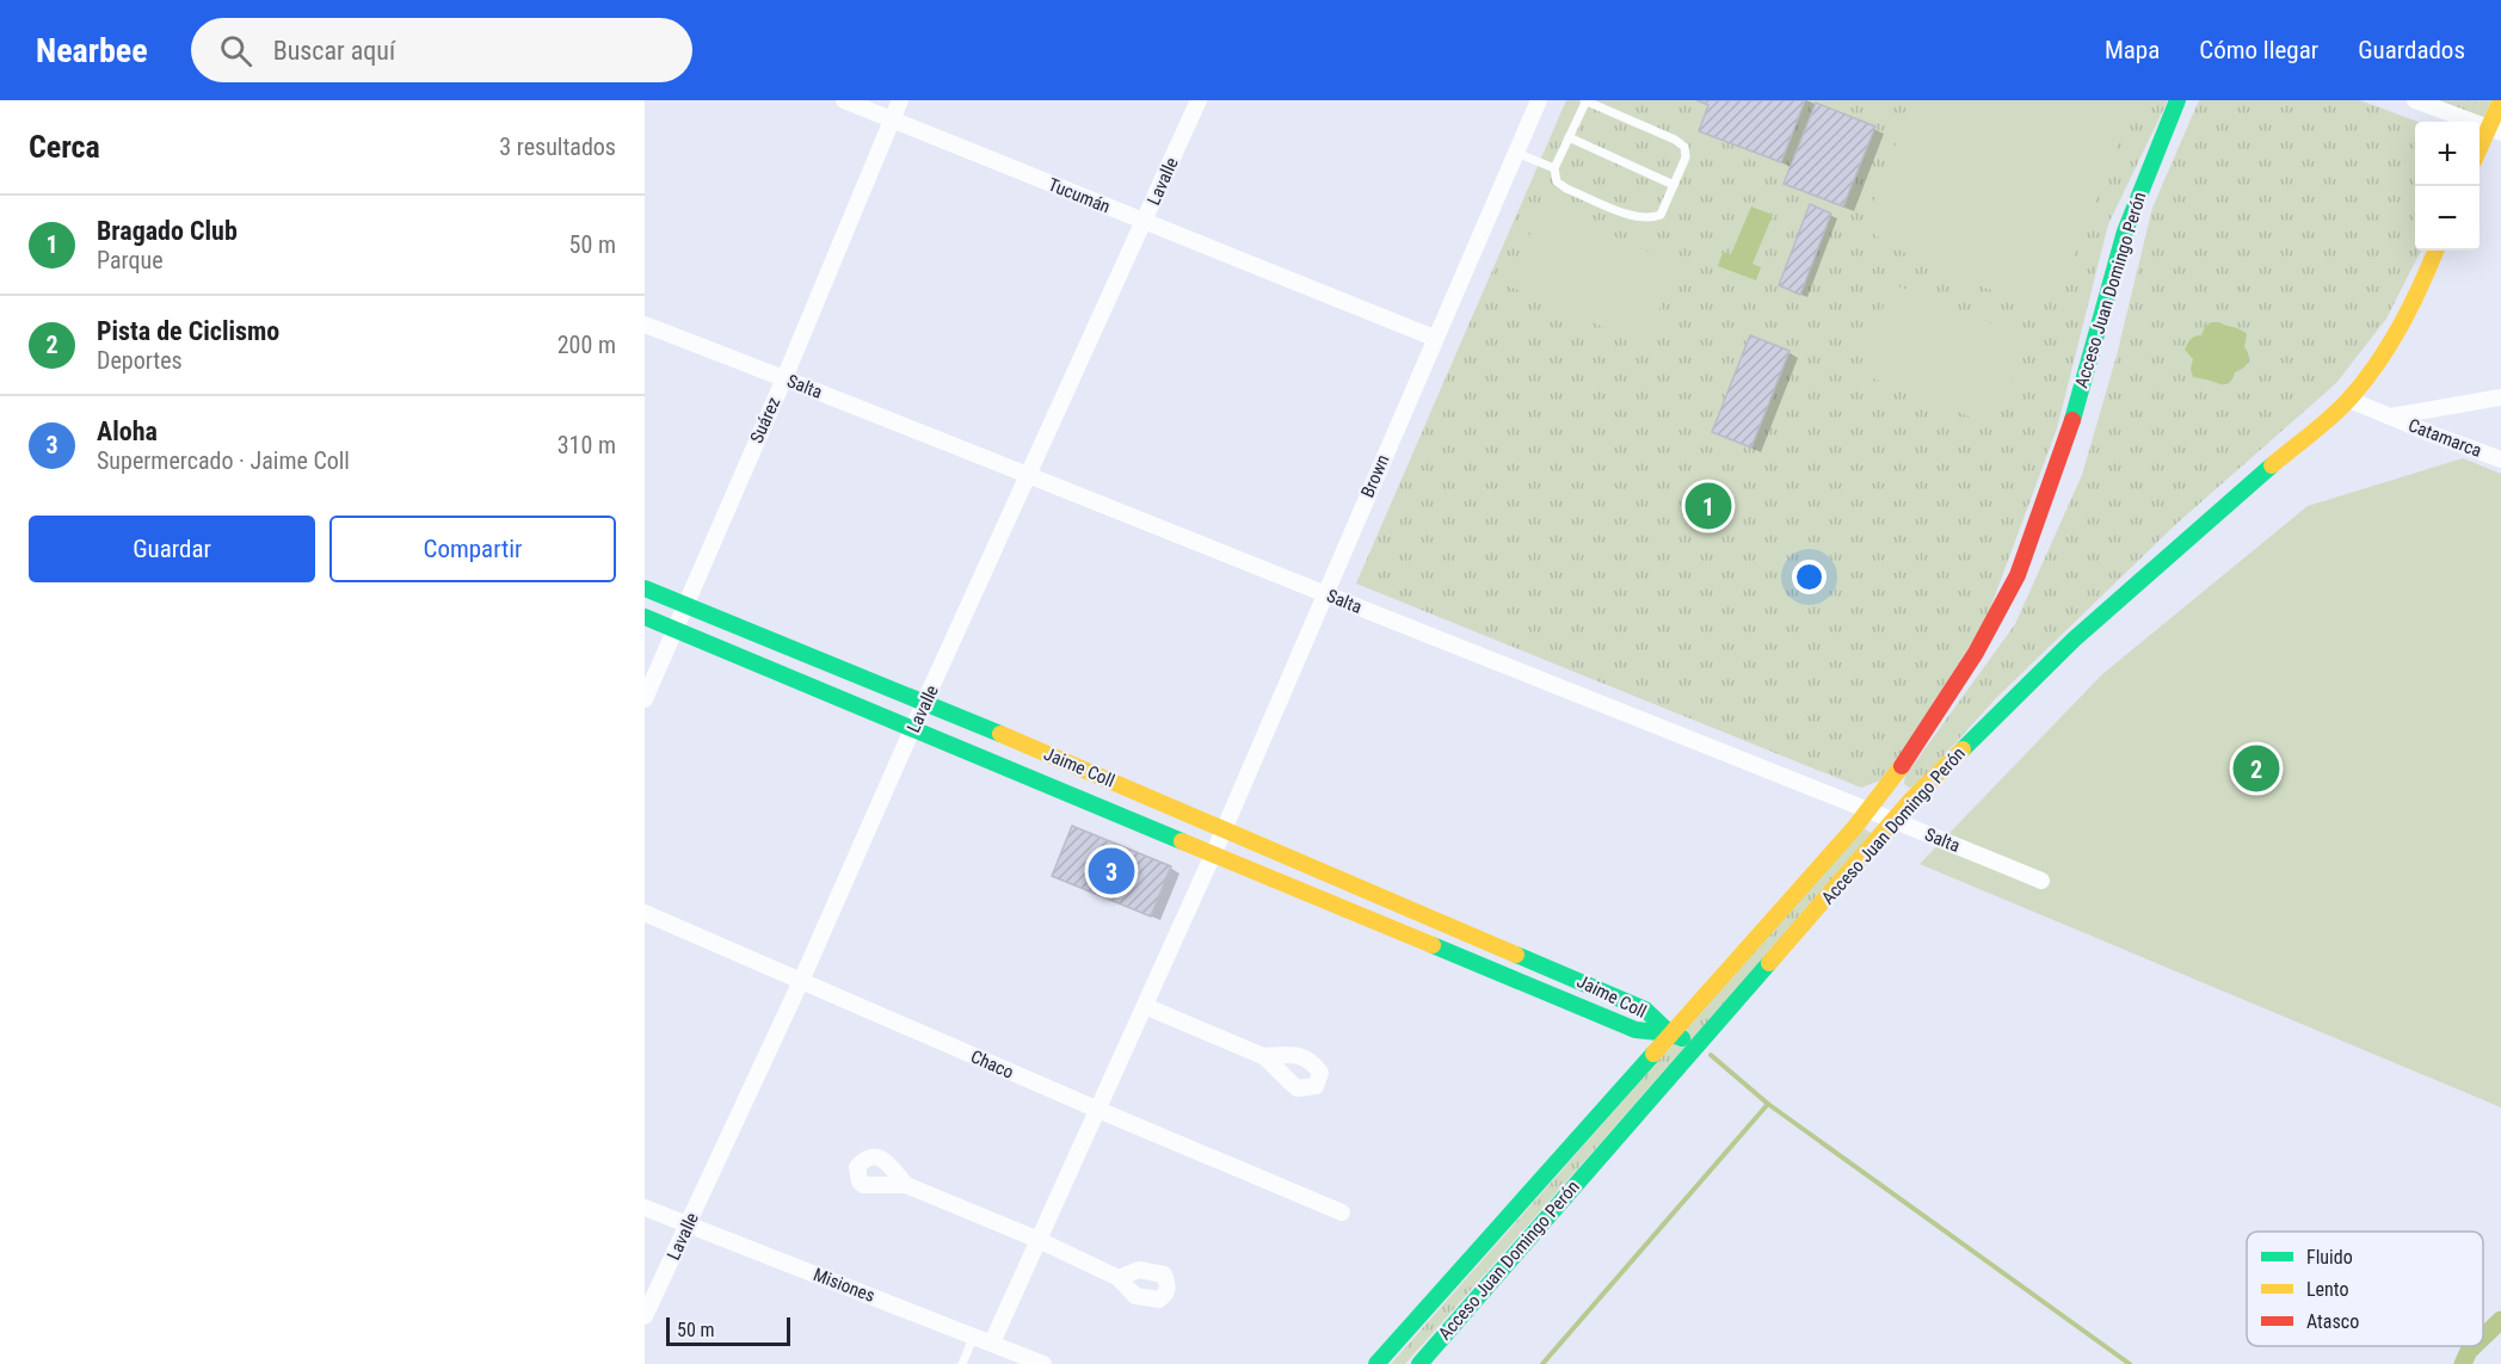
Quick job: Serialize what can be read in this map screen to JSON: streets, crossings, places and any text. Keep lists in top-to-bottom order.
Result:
{
  "streets": {
    "main road": ["Acceso Juan Domingo Perón", "Jaime Coll"],
    "street": [
      "Lavalle",
      "Tucumán",
      "Salta",
      "Suárez",
      "Catamarca",
      "Brown",
      "Chaco",
      "Misiones"
    ]
  },
  "crossings": [
    ["Lavalle", "Tucumán"],
    ["Lavalle", "Salta"],
    ["Lavalle", "Jaime Coll"],
    ["Lavalle", "Chaco"],
    ["Lavalle", "Misiones"],
    ["Tucumán", "Suárez"],
    ["Tucumán", "Brown"],
    ["Acceso Juan Domingo Perón", "Salta"],
    ["Acceso Juan Domingo Perón", "Catamarca"],
    ["Acceso Juan Domingo Perón", "Jaime Coll"],
    ["Salta", "Suárez"],
    ["Salta", "Brown"],
    ["Suárez", "Jaime Coll"],
    ["Brown", "Jaime Coll"],
    ["Brown", "Chaco"],
    ["Brown", "Misiones"]
  ],
  "legend": ["Fluido", "Lento", "Atasco"],
  "scale_bar": "50 m",
  "page": {
    "header": "Nearbee",
    "search": "Buscar aquí",
    "nav": ["Mapa", "Cómo llegar", "Guardados"],
    "heading": ["Cerca", "3 resultados"],
    "map_buttons": ["+", "−"],
    "list": [
      {
        "mark": "1",
        "name": "Bragado Club",
        "note": "Parque",
        "value": "50 m"
      },
      {
        "mark": "2",
        "name": "Pista de Ciclismo",
        "note": "Deportes",
        "value": "200 m"
      },
      {
        "mark": "3",
        "name": "Aloha",
        "note": "Supermercado · Jaime Coll",
        "value": "310 m"
      }
    ],
    "pins": ["1", "2", "3"],
    "buttons": ["Guardar", "Compartir"],
    "scale": "50 m"
  }
}
